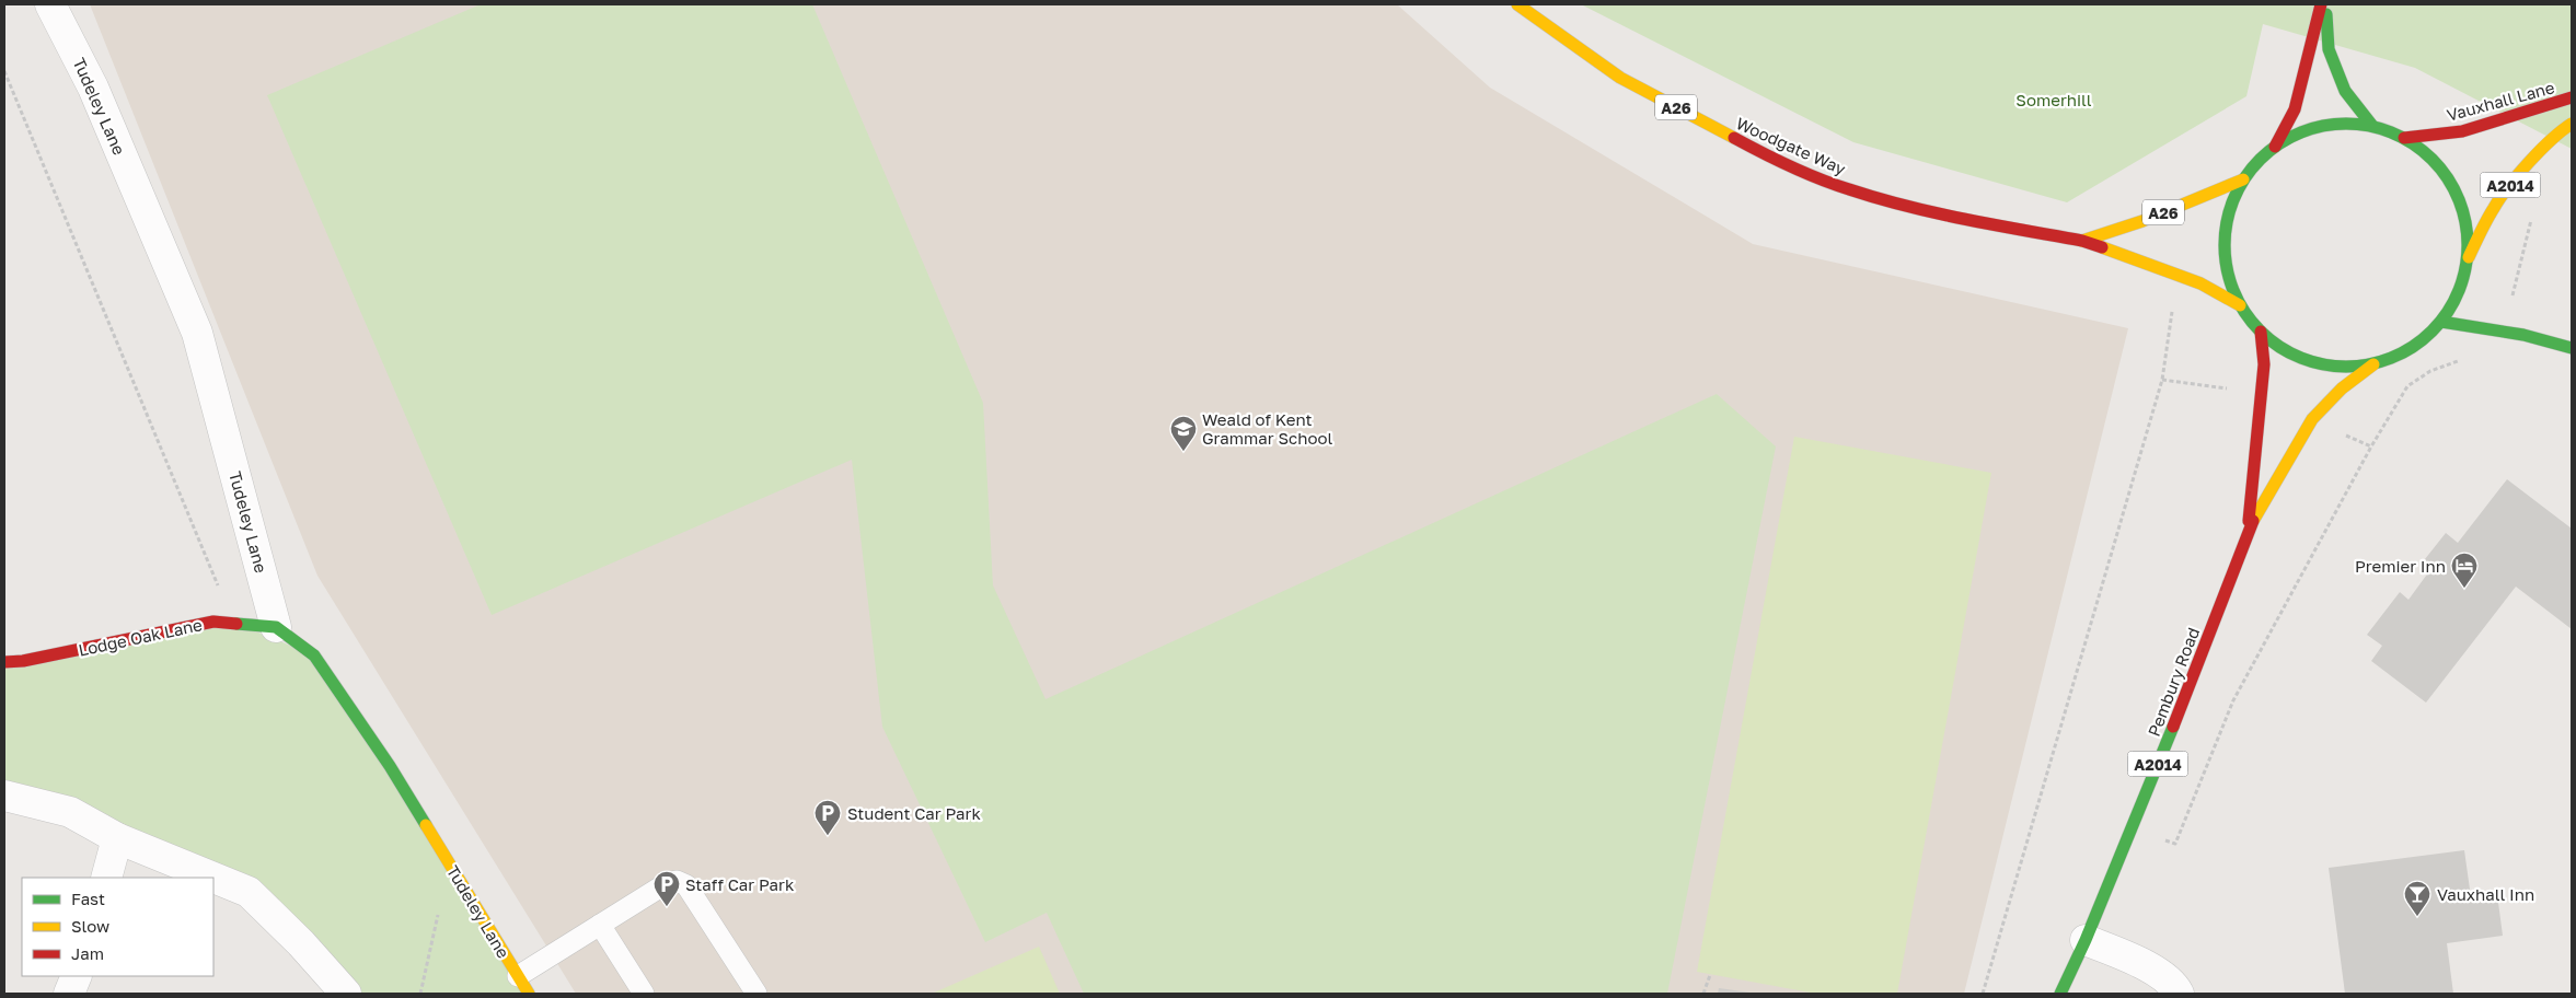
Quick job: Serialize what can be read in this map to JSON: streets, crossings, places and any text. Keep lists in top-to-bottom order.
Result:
{
  "streets": {
    "main road": [
      "Vauxhall Lane",
      "Tudeley Lane",
      "A26",
      "Woodgate Way",
      "A2014",
      "Lodge Oak Lane",
      "Pembury Road"
    ]
  },
  "crossings": [
    ["Tudeley Lane", "Lodge Oak Lane"]
  ],
  "parks": ["Somerhill"],
  "places": {
    "school or university": ["Weald of Kent Grammar School"],
    "hotel": ["Premier Inn"],
    "parking": ["Student Car Park", "Staff Car Park"],
    "bar": ["Vauxhall Inn"]
  },
  "legend": ["Fast", "Slow", "Jam"]
}
